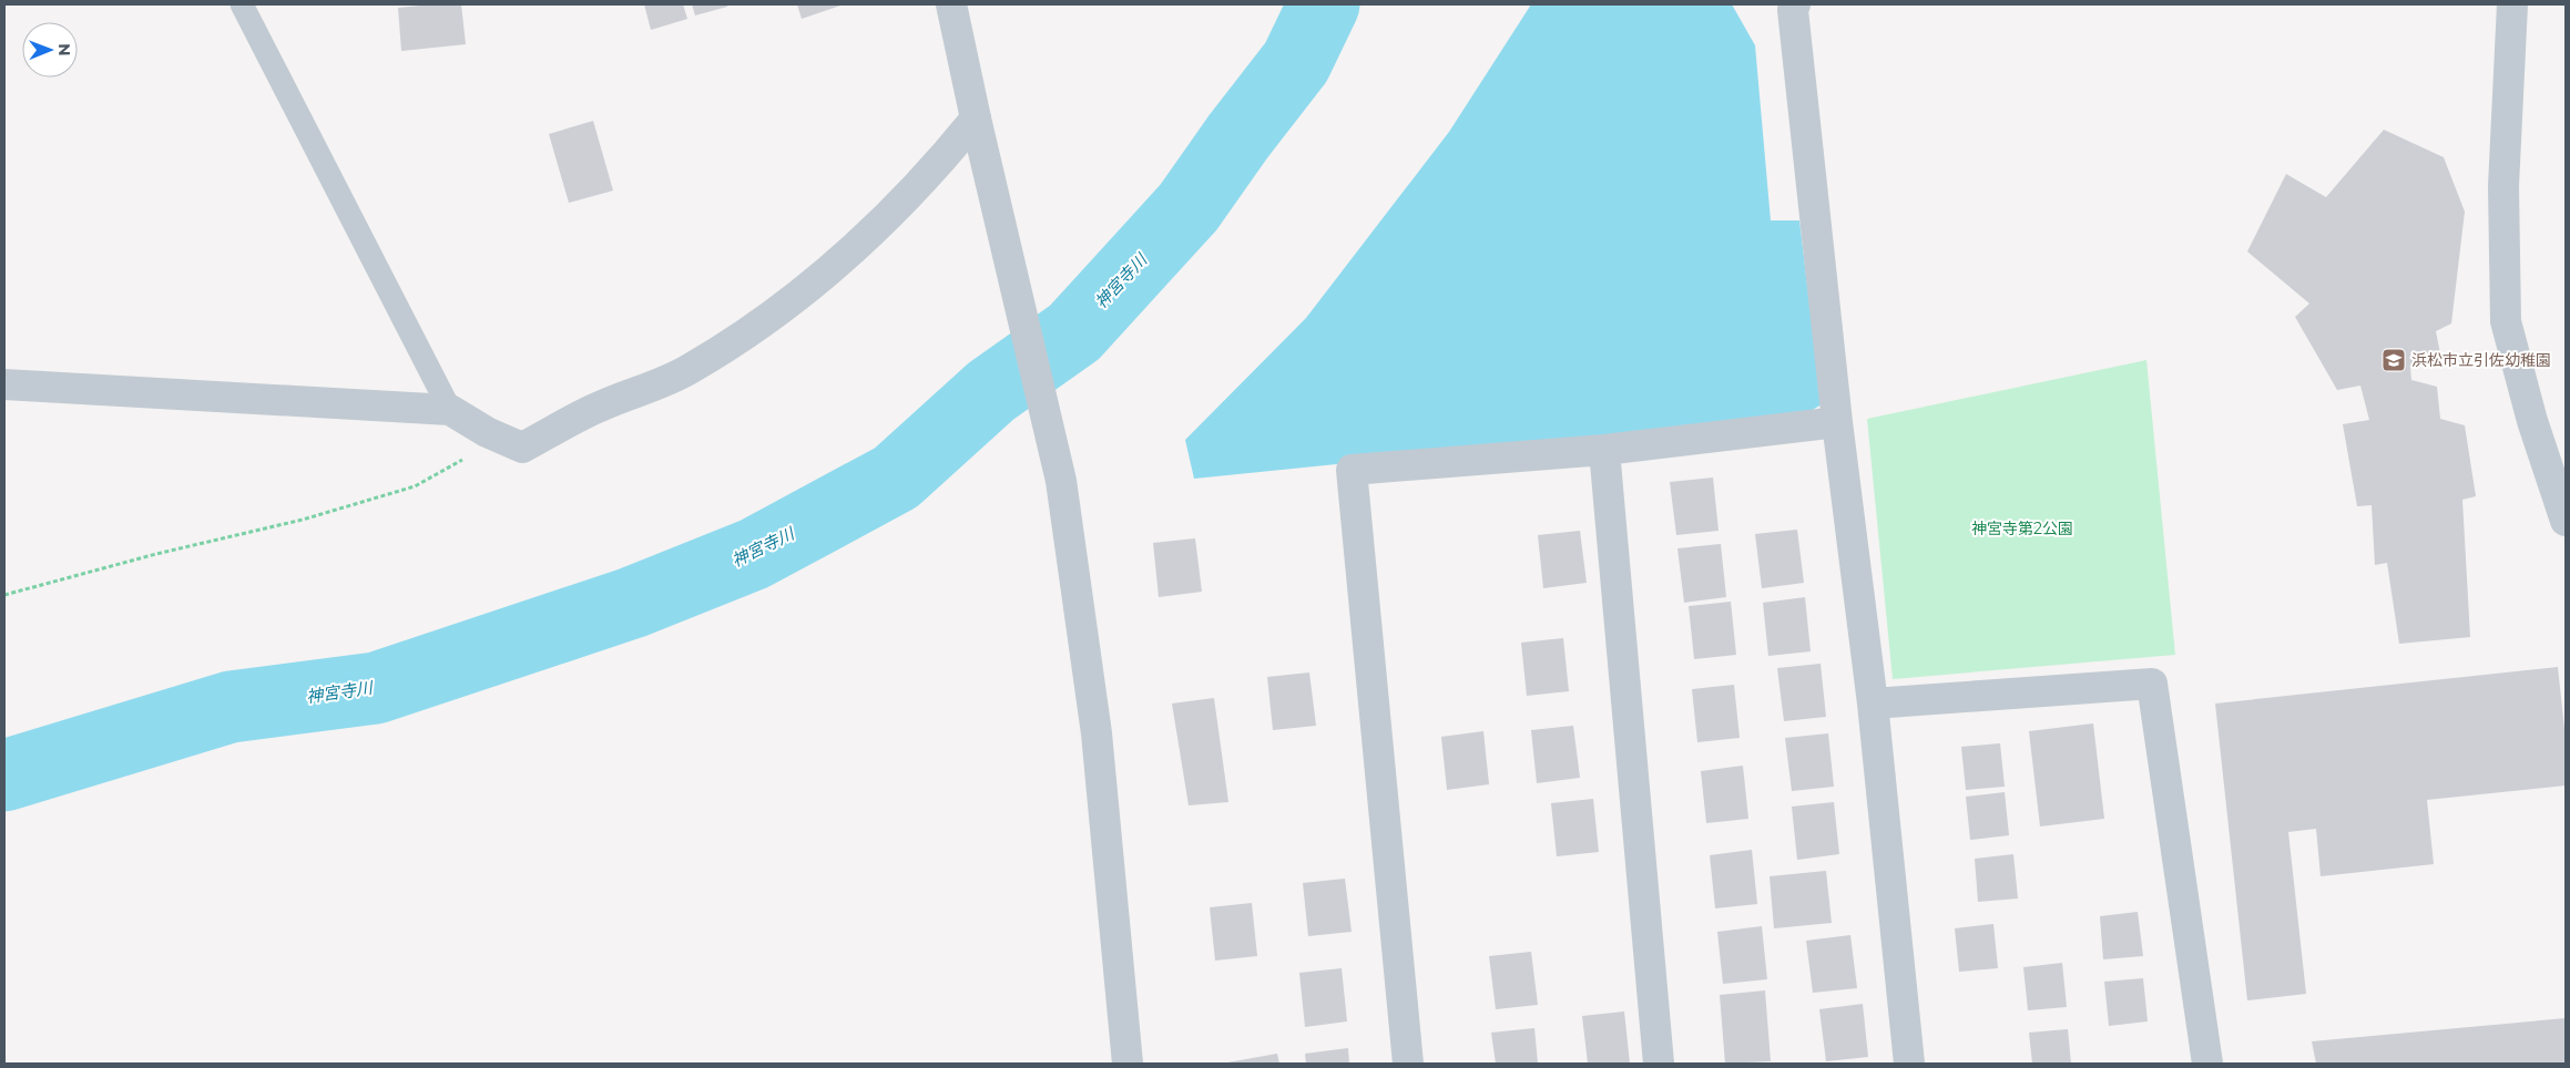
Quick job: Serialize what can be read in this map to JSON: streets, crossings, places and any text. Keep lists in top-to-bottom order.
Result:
{
  "water": ["神宮寺川"],
  "parks": ["神宮寺第2公園"],
  "places": {
    "school or university": ["浜松市立引佐幼稚園"]
  },
  "north": "right"
}
